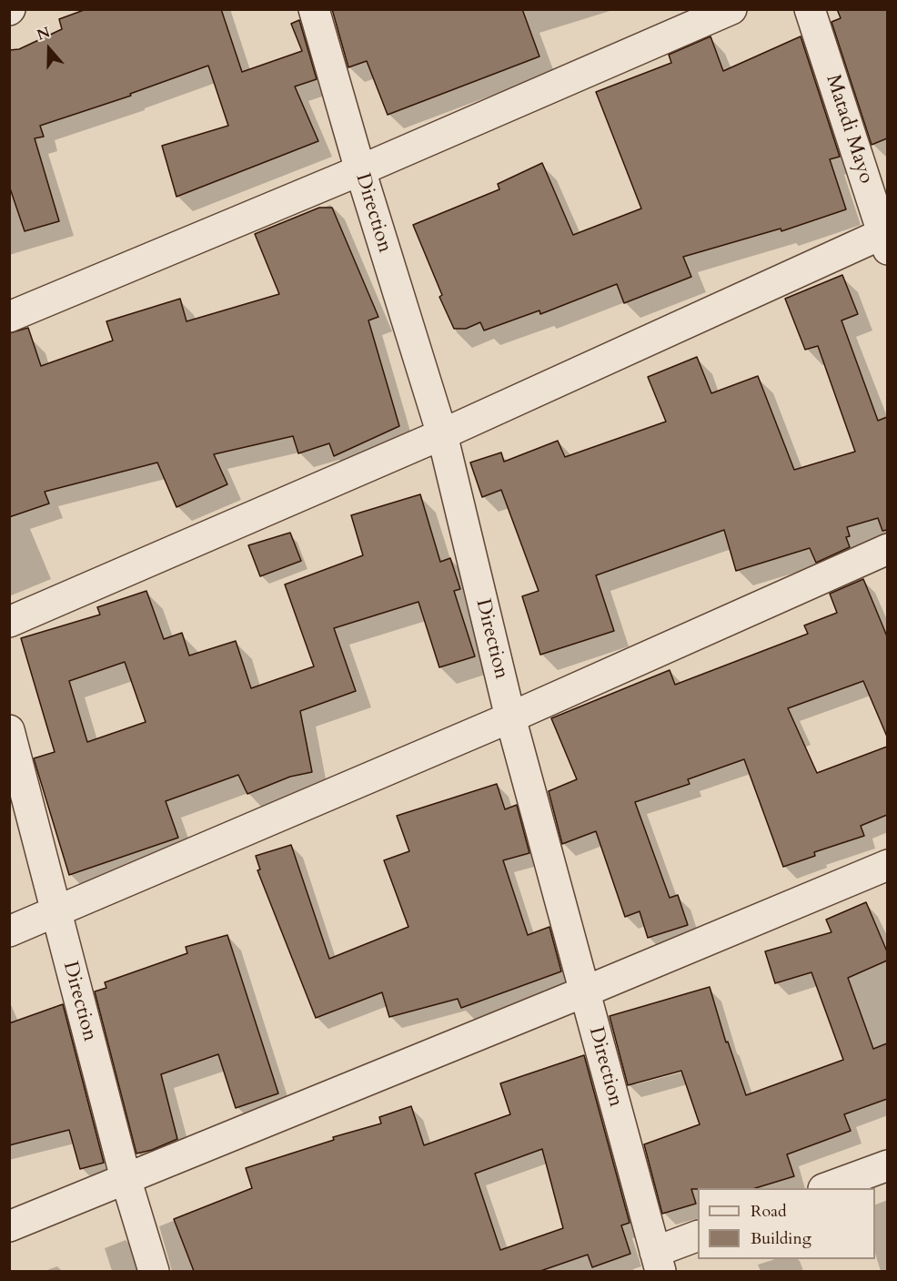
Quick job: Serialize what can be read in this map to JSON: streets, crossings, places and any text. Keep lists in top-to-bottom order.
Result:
{
  "streets": {
    "street": ["Matadi Mayo", "Direction"]
  },
  "legend": ["Road", "Building"],
  "north": "top"
}
